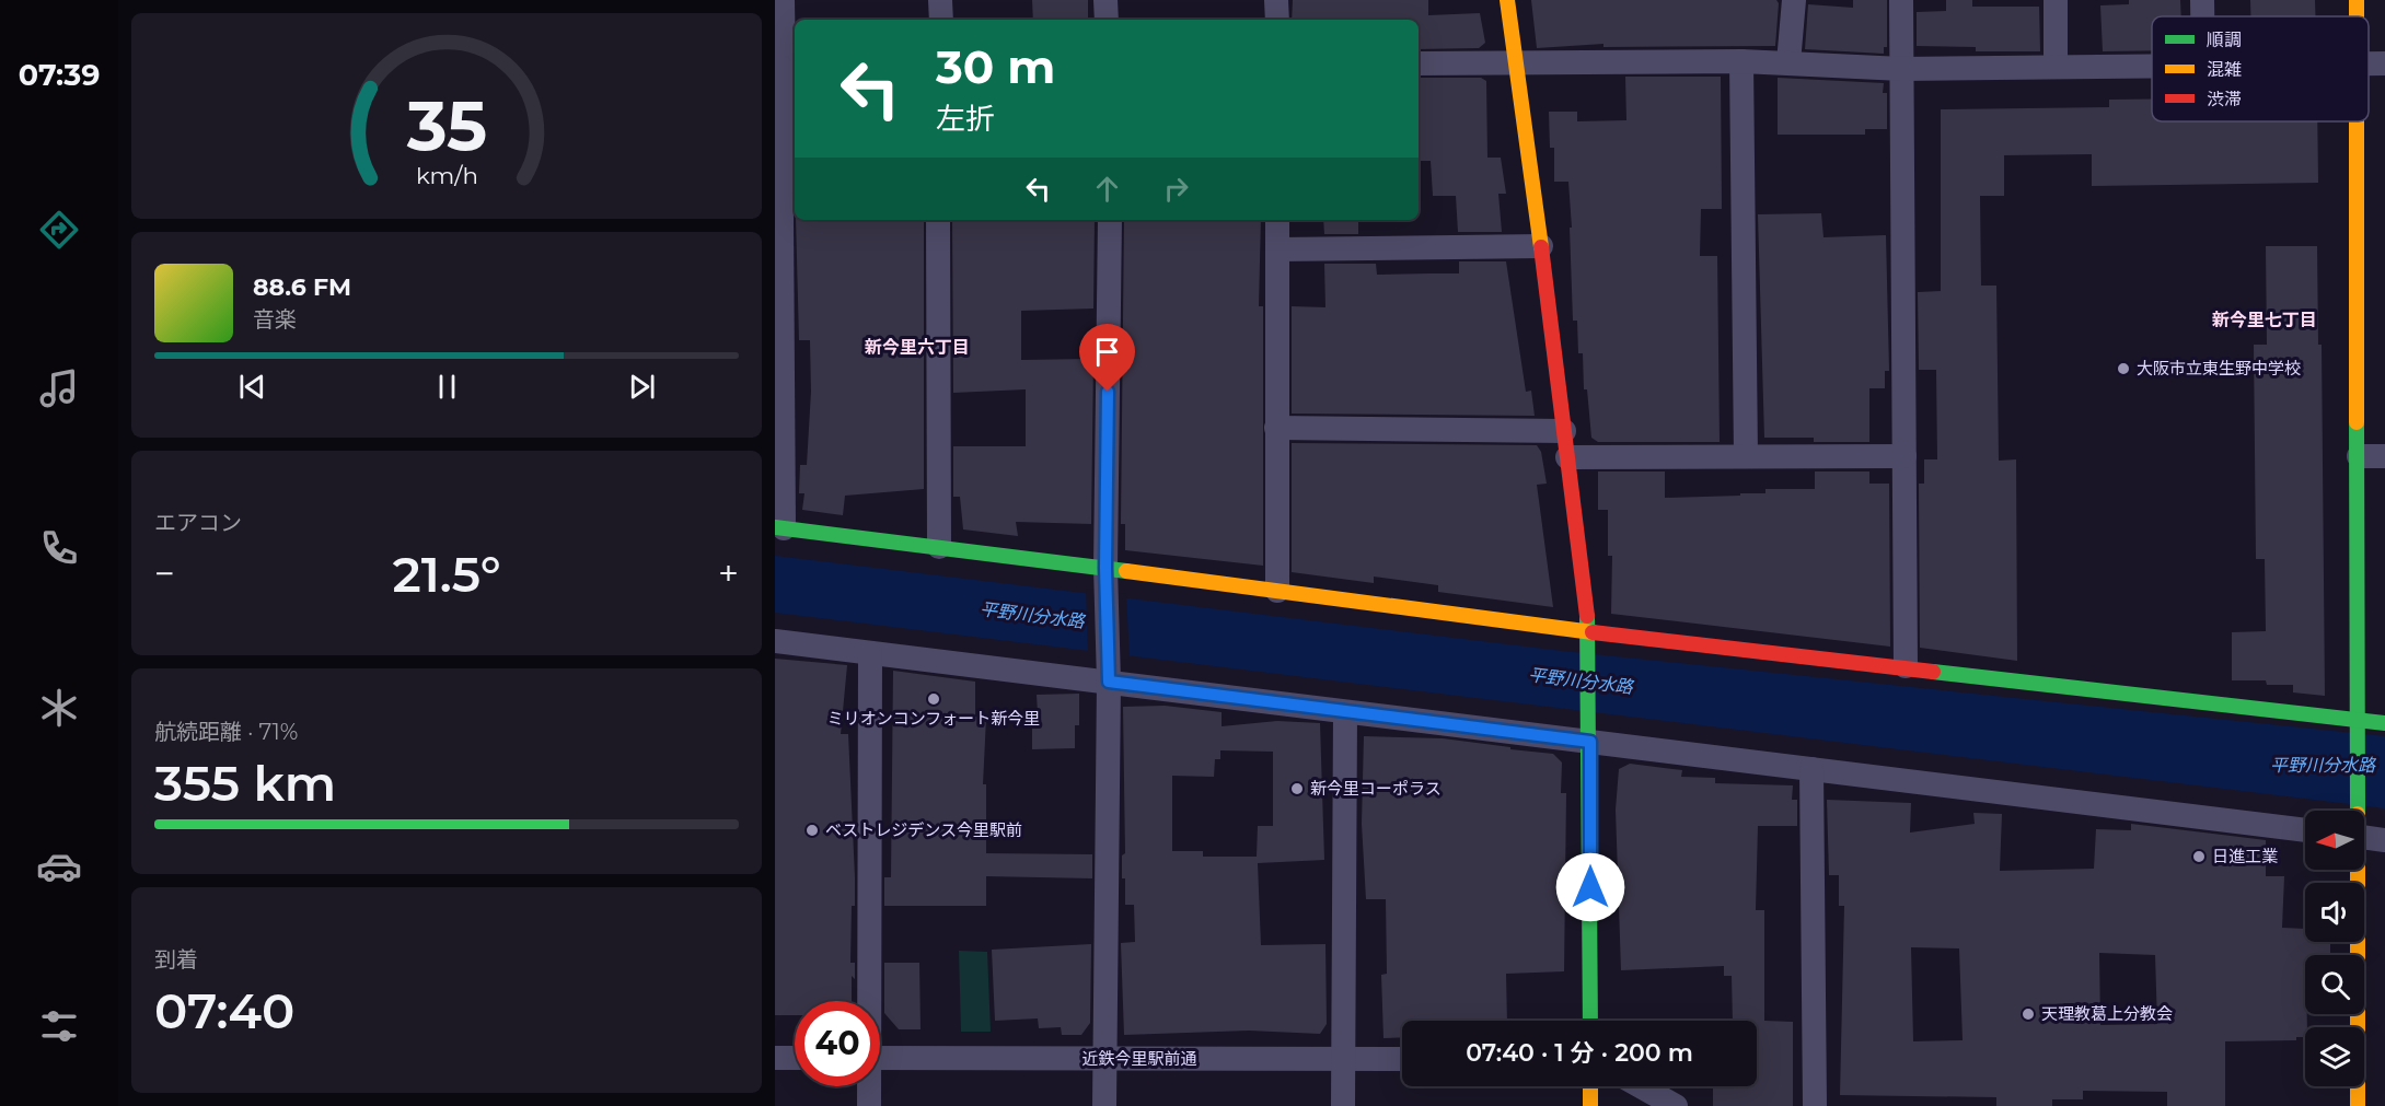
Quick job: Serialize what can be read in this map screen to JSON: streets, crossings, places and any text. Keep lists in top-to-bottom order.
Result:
{
  "streets": {
    "street": ["近鉄今里駅前通"]
  },
  "districts": ["新今里七丁目", "新今里六丁目"],
  "water": ["平野川分水路"],
  "places": [
    "大阪市立東生野中学校",
    "ミリオンコンフォート新今里",
    "新今里コーポラス",
    "ベストレジデンス今里駅前",
    "日進工業",
    "天理教葛上分教会"
  ],
  "legend": ["順調", "混雑", "渋滞"],
  "north": "left",
  "page": {
    "tabs": "07:39",
    "turn": ["30 m", "左折"],
    "song": ["88.6 FM", "音楽"],
    "tile": [
      "エアコン",
      ["航続距離 · 71%", "355 km"],
      ["到着", "07:40"]
    ],
    "heat": ["−", "21.5°", "+"],
    "limit": "40",
    "trip": "07:40 · 1 分 · 200 m",
    "gauge": ["35", "km/h"]
  }
}
